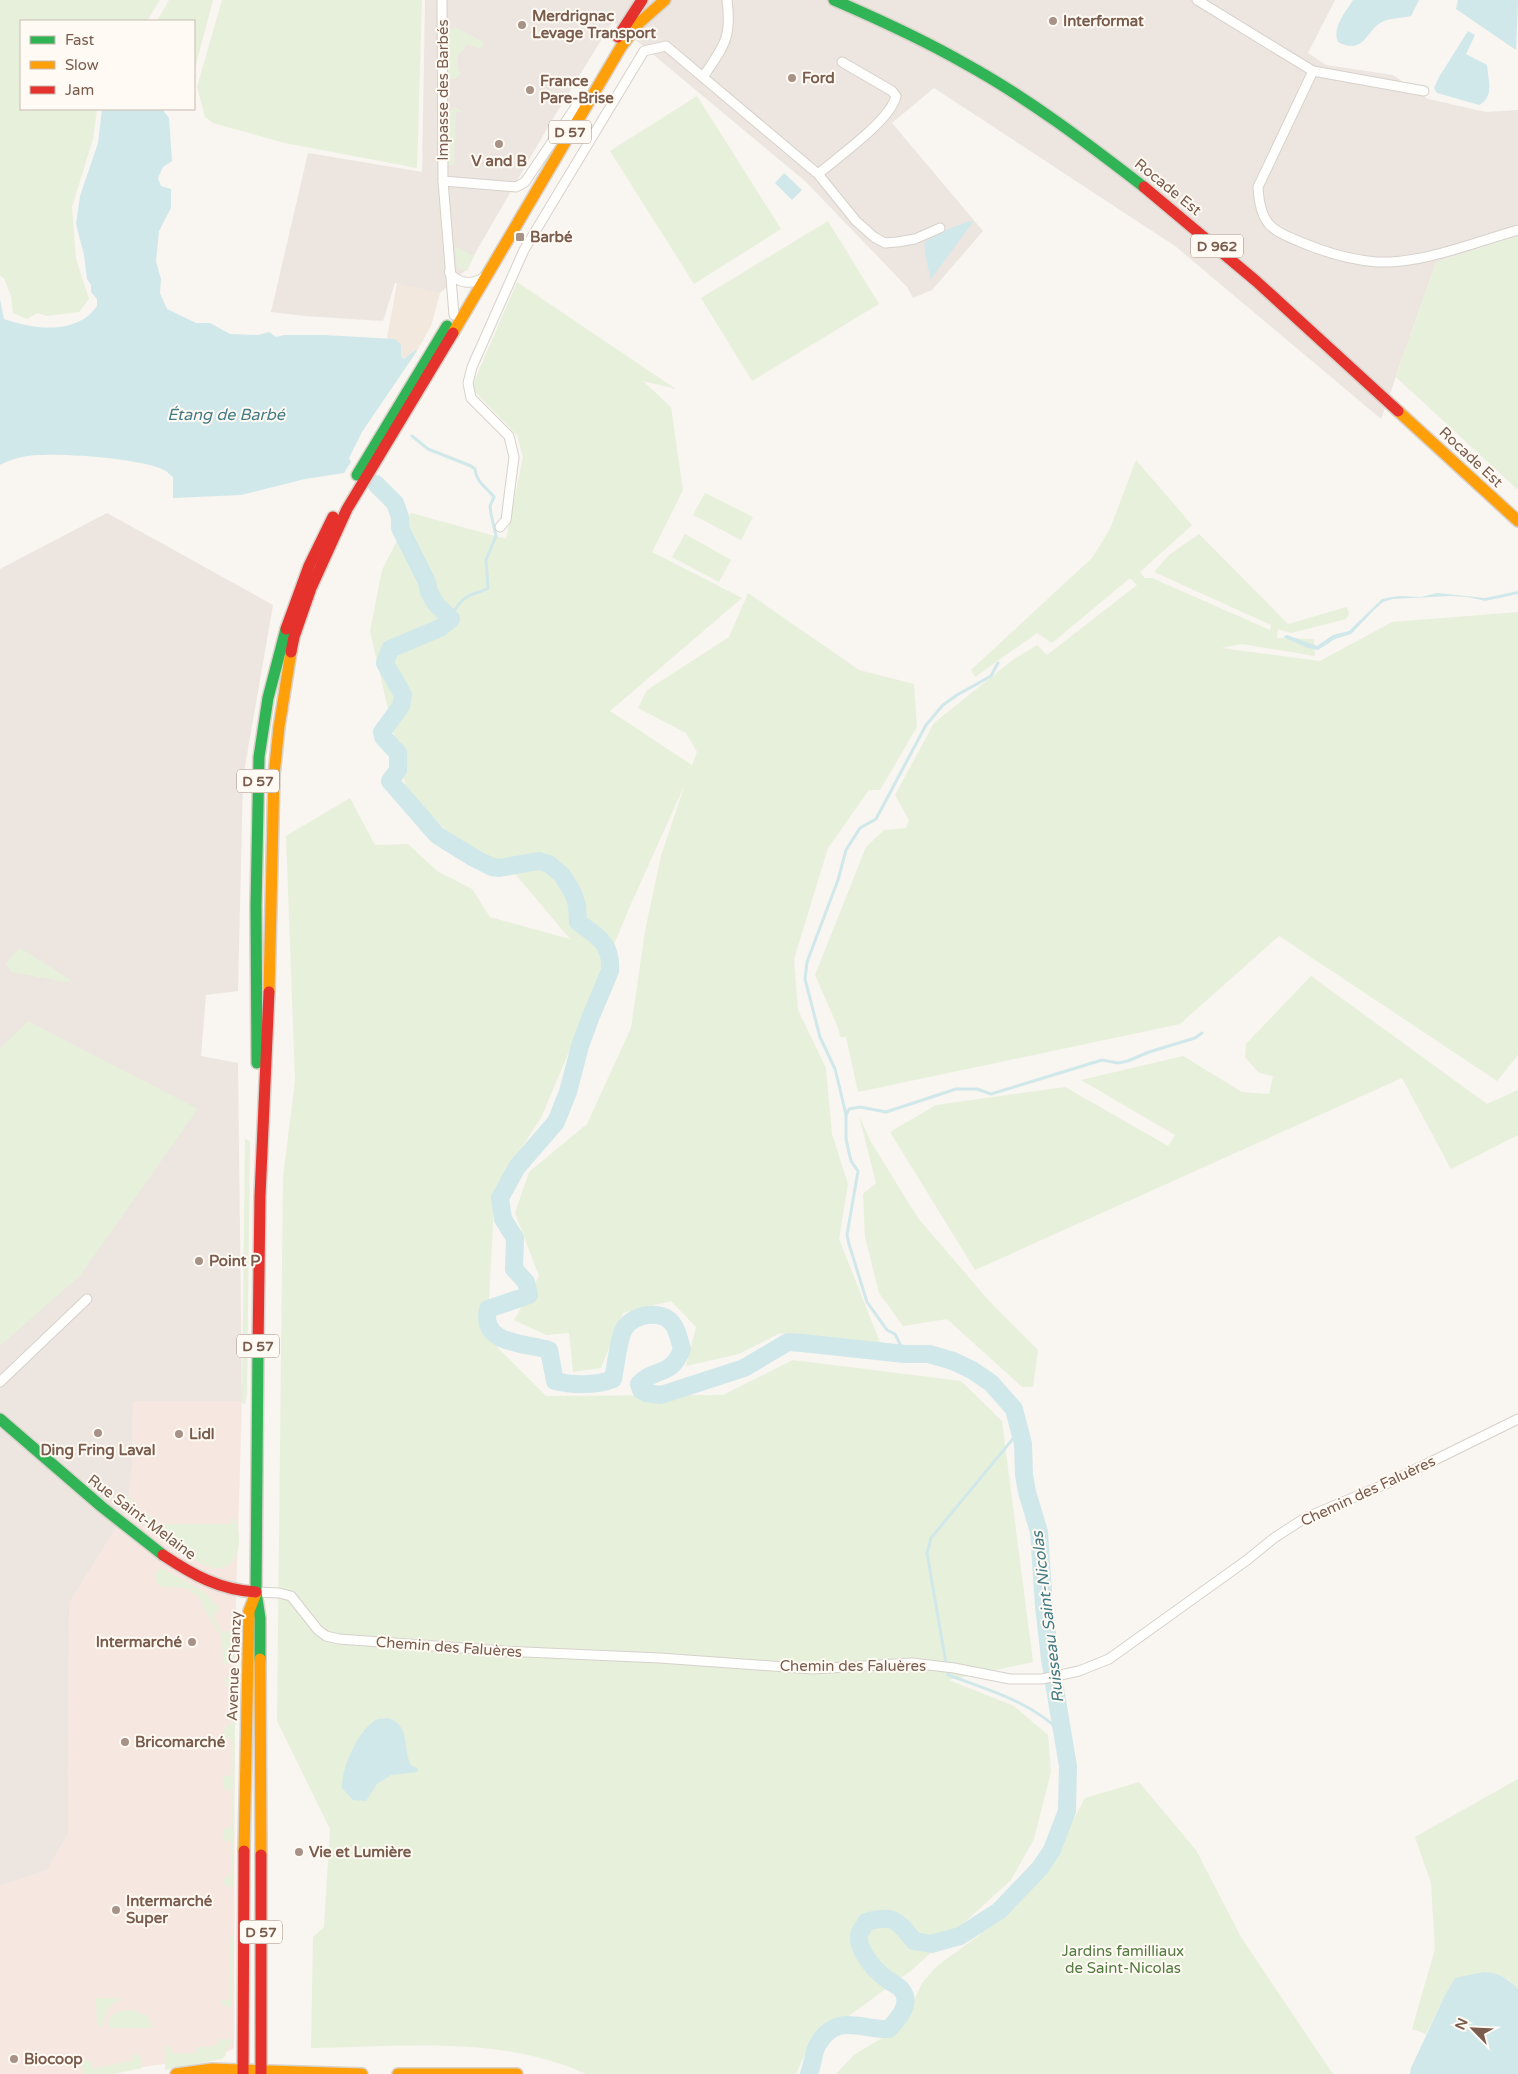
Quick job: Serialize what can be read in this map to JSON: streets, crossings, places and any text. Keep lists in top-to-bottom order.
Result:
{
  "streets": {
    "main road": [
      "D 57",
      "Rocade Est",
      "D 962",
      "Rue Saint-Melaine",
      "Avenue Chanzy"
    ],
    "street": ["Impasse des Barbés", "Chemin des Faluères"]
  },
  "crossings": [
    ["Impasse des Barbés", "D 57"],
    ["D 57", "Chemin des Faluères"],
    ["D 57", "Rue Saint-Melaine"],
    ["D 57", "Avenue Chanzy"],
    ["Rocade Est", "D 962"],
    ["Chemin des Faluères", "Rue Saint-Melaine"],
    ["Chemin des Faluères", "Avenue Chanzy"],
    ["Rue Saint-Melaine", "Avenue Chanzy"]
  ],
  "water": ["Étang de Barbé", "Ruisseau Saint-Nicolas"],
  "parks": ["Jardins familliaux de Saint-Nicolas"],
  "places": {
    "other": [
      "Interformat",
      "Merdrignac Levage Transport",
      "Ford",
      "France Pare-Brise",
      "V and B",
      "Point P",
      "Ding Fring Laval",
      "Lidl",
      "Intermarché",
      "Bricomarché",
      "Vie et Lumière",
      "Intermarché Super",
      "Biocoop"
    ],
    "transit": ["Barbé"]
  },
  "legend": ["Fast", "Slow", "Jam"],
  "north": "top left"
}
